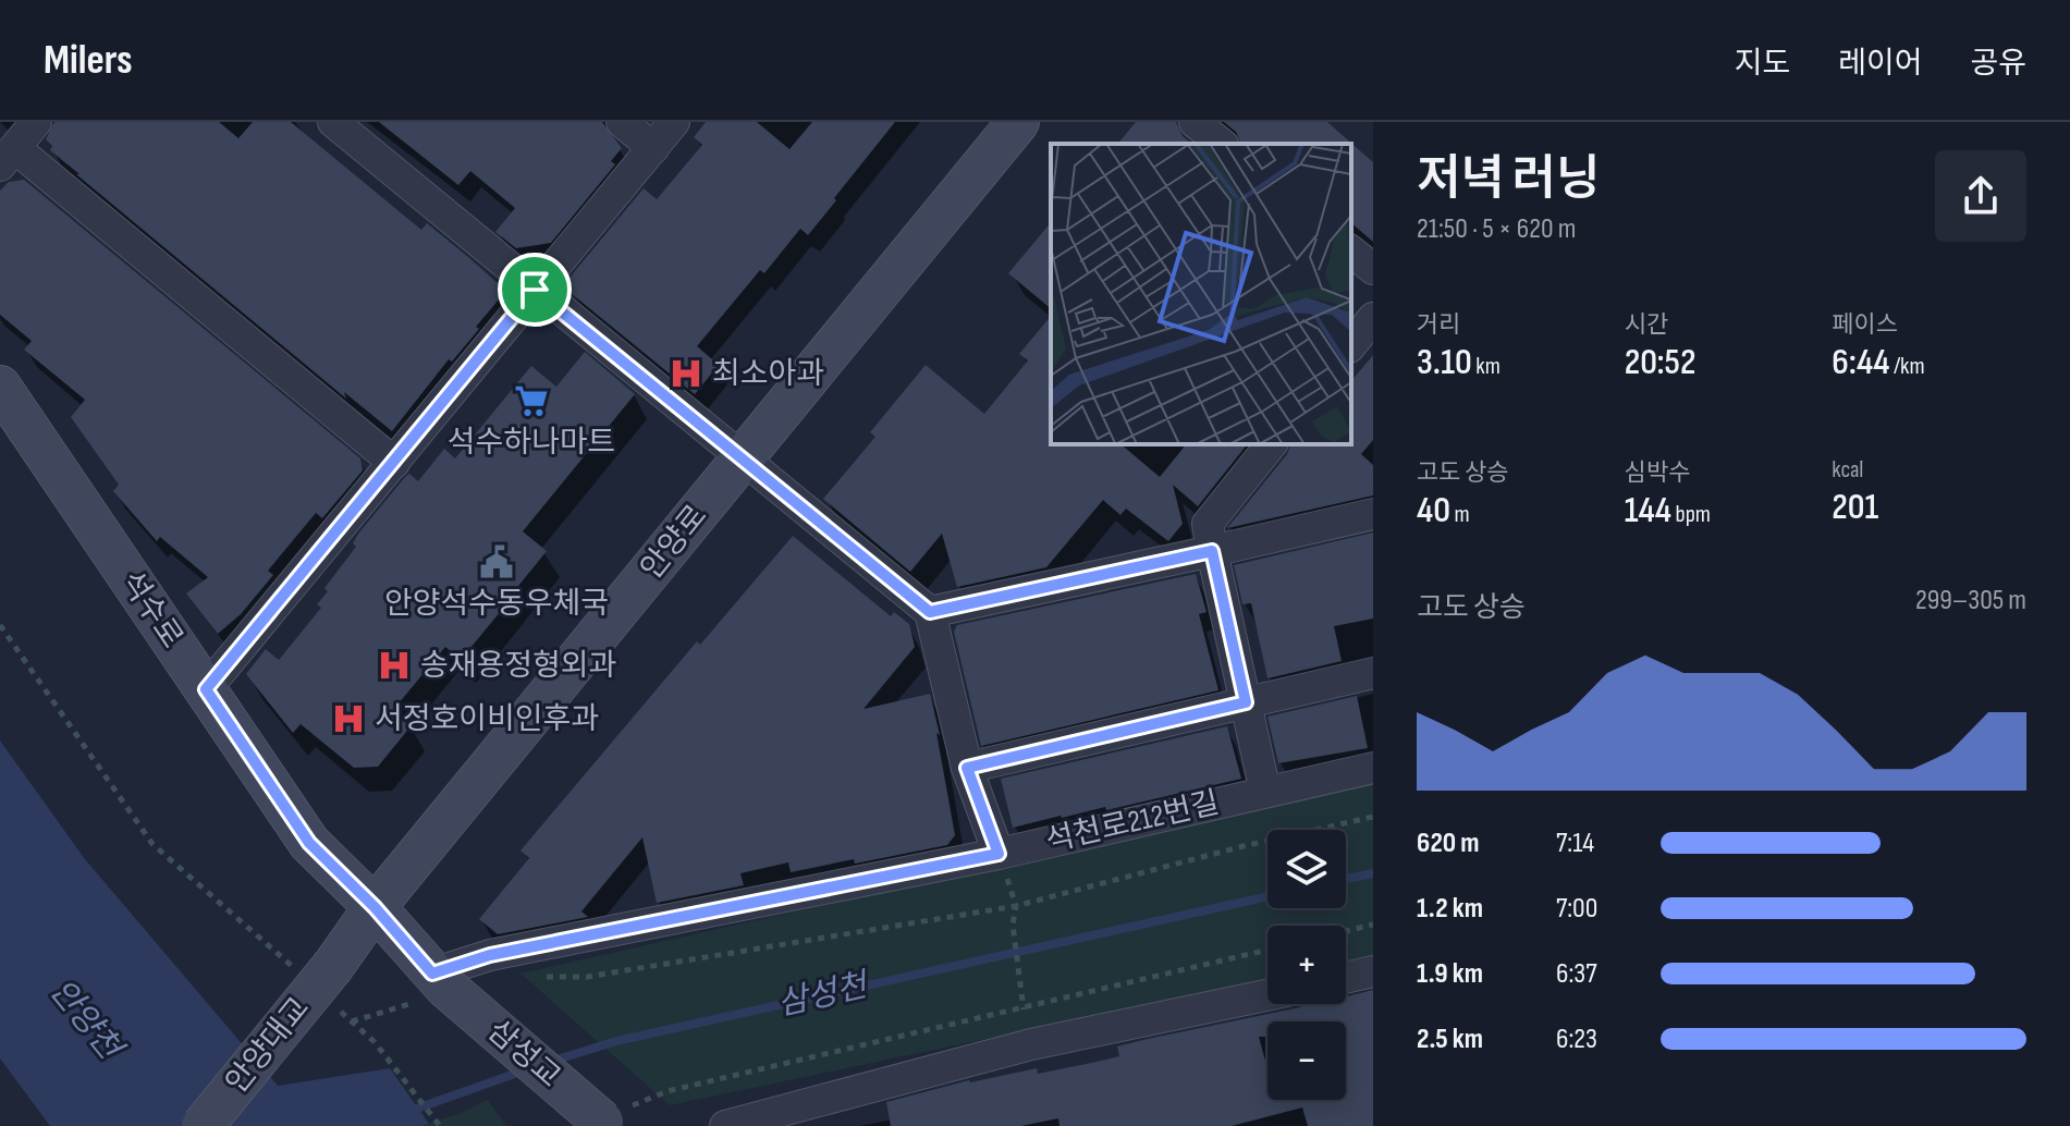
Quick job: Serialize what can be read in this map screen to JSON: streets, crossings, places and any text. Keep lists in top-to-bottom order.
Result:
{
  "streets": {
    "street": [
      "안양로",
      "석수로",
      "석천로212번길",
      "안양대교",
      "삼성교"
    ]
  },
  "crossings": [
    ["안양로", "석수로"],
    ["안양로", "안양대교"],
    ["안양로", "삼성교"],
    ["석수로", "삼성교"],
    ["석천로212번길", "삼성교"]
  ],
  "water": ["삼성천", "안양천"],
  "places": {
    "hospital": ["최소아과", "송재용정형외과", "서정호이비인후과"],
    "supermarket": ["석수하나마트"],
    "public building": ["안양석수동우체국"]
  },
  "page": {
    "header": "Milers",
    "nav": ["지도", "레이어", "공유"],
    "heading": ["저녁 러닝", "21:50 · 5 × 620 m"],
    "stats": [
      ["거리", "3.10 km"],
      ["시간", "20:52"],
      ["페이스", "6:44 /km"],
      ["고도 상승", "40 m"],
      ["심박수", "144 bpm"],
      ["kcal", "201"]
    ],
    "chart": ["고도 상승", "299–305 m"],
    "list": [
      {
        "name": "620 m",
        "note": "7:14"
      },
      {
        "name": "1.2 km",
        "note": "7:00"
      },
      {
        "name": "1.9 km",
        "note": "6:37"
      },
      {
        "name": "2.5 km",
        "note": "6:23"
      }
    ],
    "map_buttons": ["+", "−"]
  }
}
